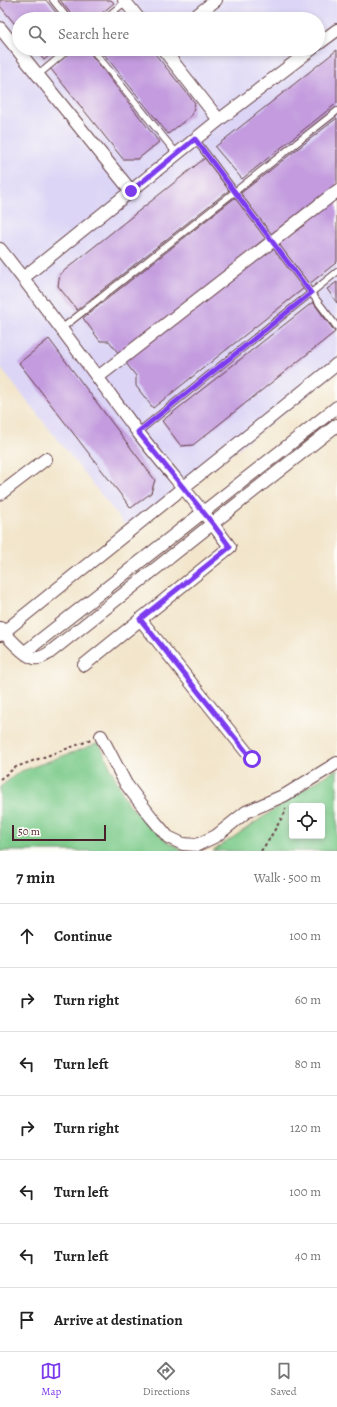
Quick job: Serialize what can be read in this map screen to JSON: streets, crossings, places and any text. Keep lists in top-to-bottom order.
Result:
{
  "scale_bar": "50 m",
  "page": {
    "search": "Search here",
    "scale": "50 m",
    "heading": ["7 min", "Walk · 500 m"],
    "list": [
      ["Continue", "100 m"],
      ["Turn right", "60 m"],
      ["Turn left", "80 m"],
      ["Turn right", "120 m"],
      ["Turn left", "100 m"],
      ["Turn left", "40 m"],
      "Arrive at destination"
    ],
    "nav": ["Map", "Directions", "Saved"]
  }
}
